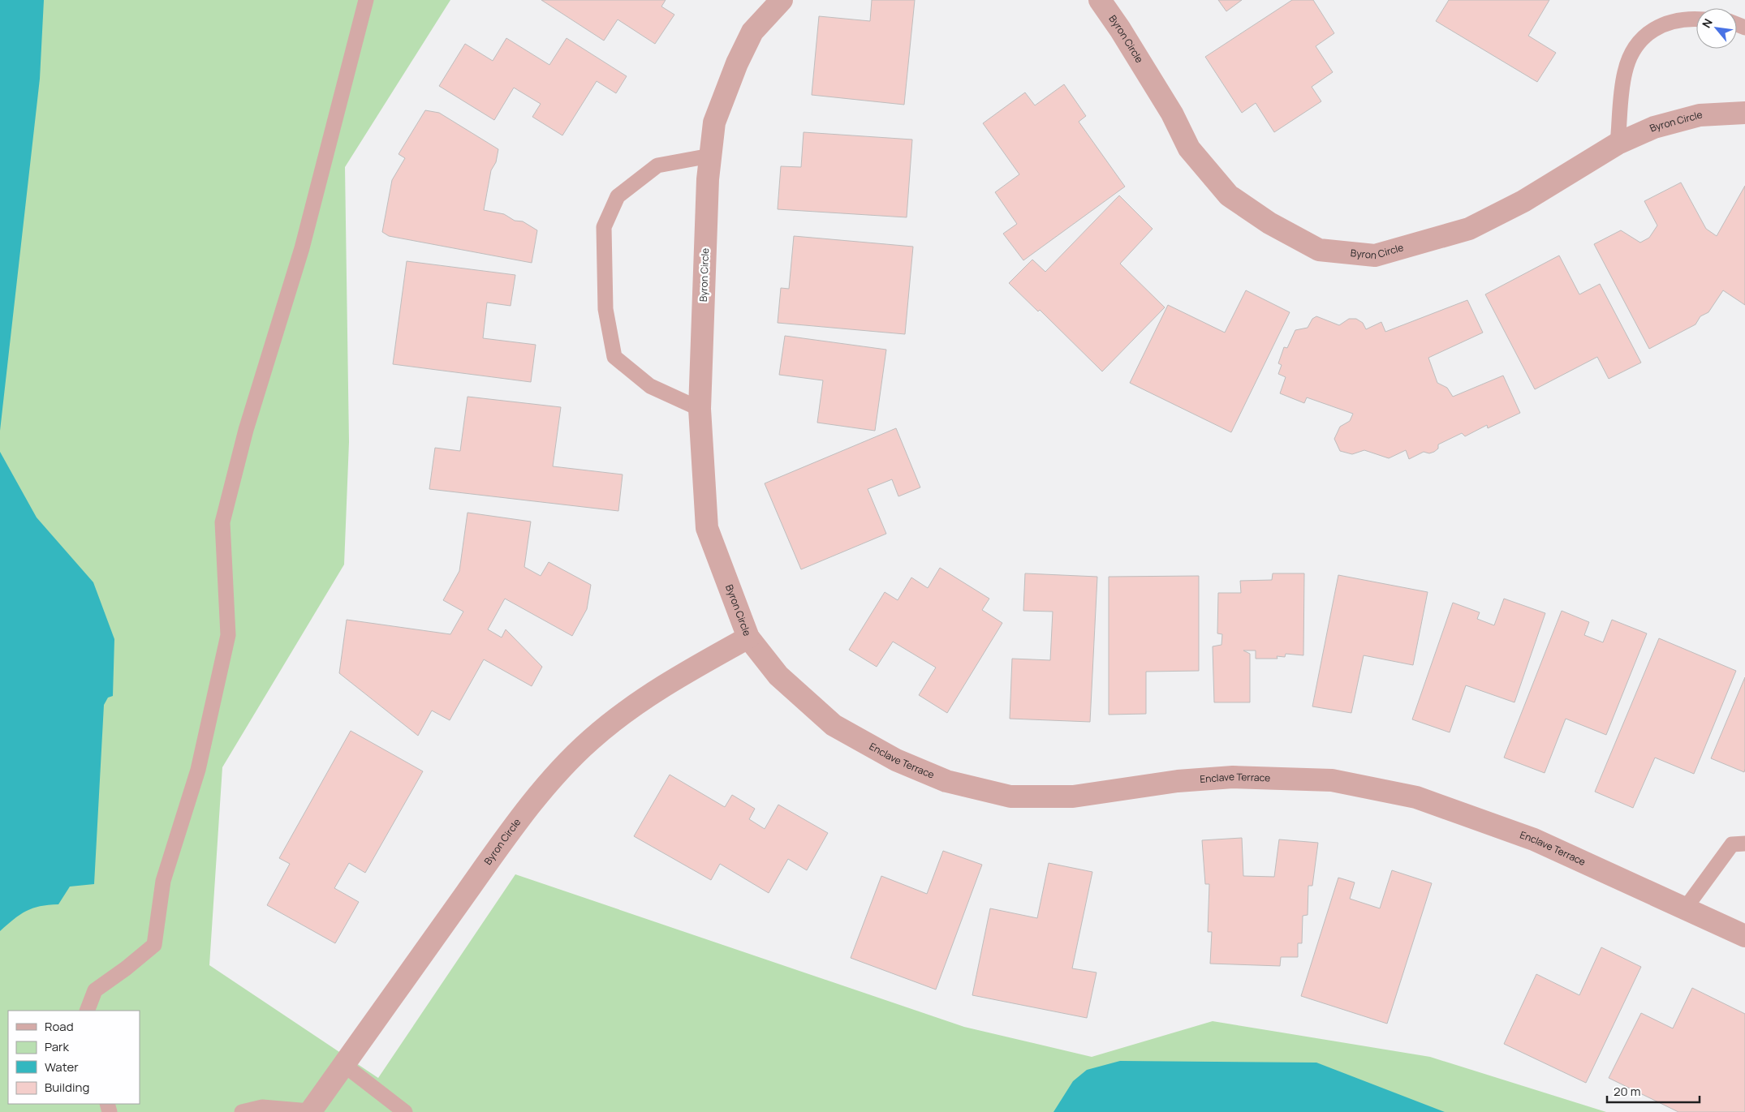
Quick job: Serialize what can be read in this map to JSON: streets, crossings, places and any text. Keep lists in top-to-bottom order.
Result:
{
  "streets": {
    "street": ["Byron Circle", "Enclave Terrace"]
  },
  "crossings": [
    ["Byron Circle", "Enclave Terrace"]
  ],
  "legend": [
    "Road",
    "Park",
    "Water",
    "Building"
  ],
  "scale_bar": "20 m",
  "north": "top left"
}
